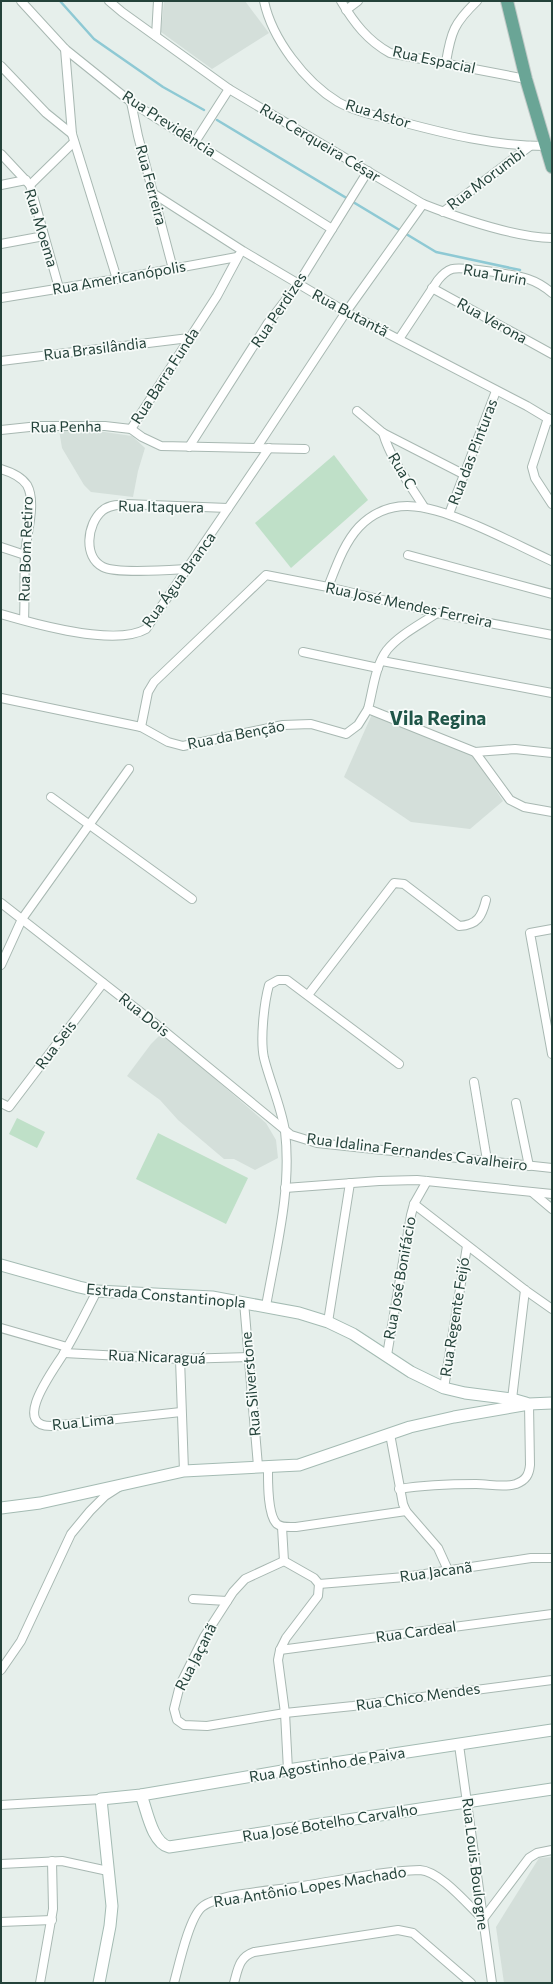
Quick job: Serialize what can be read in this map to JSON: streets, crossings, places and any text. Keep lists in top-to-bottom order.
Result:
{
  "streets": {
    "main road": ["Estrada Constantinopla", "Rua Agostinho de Paiva", "Rua José Botelho Carvalho"],
    "street": [
      "Rua Espacial",
      "Rua Astor",
      "Rua Previdência",
      "Rua Cerqueira César",
      "Rua Morumbi",
      "Rua Ferreira",
      "Rua Moema",
      "Rua Turin",
      "Rua Americanópolis",
      "Rua Perdizes",
      "Rua Butantã",
      "Rua Verona",
      "Rua Brasilândia",
      "Rua Barra Funda",
      "Rua Penha",
      "Rua das Pinturas",
      "Rua C",
      "Rua Itaquera",
      "Rua Bom Retiro",
      "Rua Água Branca",
      "Rua José Mendes Ferreira",
      "Rua da Benção",
      "Rua Dois",
      "Rua Seis",
      "Rua Idalina Fernandes Cavalheiro",
      "Rua José Bonifácio",
      "Rua Regente Feijó",
      "Rua Nicaraguá",
      "Rua Silverstone",
      "Rua Lima",
      "Rua Jacanã",
      "Rua Cardeal",
      "Rua Jaçanã",
      "Rua Chico Mendes",
      "Rua Louis Boulogne",
      "Rua Antônio Lopes Machado"
    ]
  },
  "crossings": [
    ["Rua Astor", "Rua Morumbi"],
    ["Rua Previdência", "Rua Ferreira"],
    ["Rua Previdência", "Rua Perdizes"],
    ["Rua Cerqueira César", "Rua Morumbi"],
    ["Rua Cerqueira César", "Rua Perdizes"],
    ["Rua Ferreira", "Rua Americanópolis"],
    ["Rua Ferreira", "Rua Butantã"],
    ["Rua Moema", "Rua Americanópolis"],
    ["Rua Turin", "Rua Butantã"],
    ["Rua Turin", "Rua Verona"],
    ["Rua Americanópolis", "Rua Butantã"],
    ["Rua Americanópolis", "Rua Barra Funda"],
    ["Rua Perdizes", "Rua Butantã"],
    ["Rua Perdizes", "Rua Barra Funda"],
    ["Rua Butantã", "Rua Barra Funda"],
    ["Rua Butantã", "Rua das Pinturas"],
    ["Rua Brasilândia", "Rua Barra Funda"],
    ["Rua Barra Funda", "Rua Penha"],
    ["Rua Barra Funda", "Rua Água Branca"],
    ["Rua Itaquera", "Rua Água Branca"],
    ["Rua Bom Retiro", "Rua Água Branca"],
    ["Rua José Mendes Ferreira", "Rua da Benção"],
    ["Rua Dois", "Rua Seis"],
    ["Rua Dois", "Rua Idalina Fernandes Cavalheiro"],
    ["Rua José Bonifácio", "Estrada Constantinopla"],
    ["Estrada Constantinopla", "Rua Regente Feijó"],
    ["Estrada Constantinopla", "Rua Silverstone"],
    ["Estrada Constantinopla", "Rua Lima"],
    ["Rua Nicaraguá", "Rua Silverstone"],
    ["Rua Nicaraguá", "Rua Lima"],
    ["Rua Jaçanã", "Rua Chico Mendes"],
    ["Rua Agostinho de Paiva", "Rua José Botelho Carvalho"],
    ["Rua Agostinho de Paiva", "Rua Louis Boulogne"],
    ["Rua José Botelho Carvalho", "Rua Louis Boulogne"],
    ["Rua Louis Boulogne", "Rua Antônio Lopes Machado"]
  ],
  "districts": ["Vila Regina"]
}
